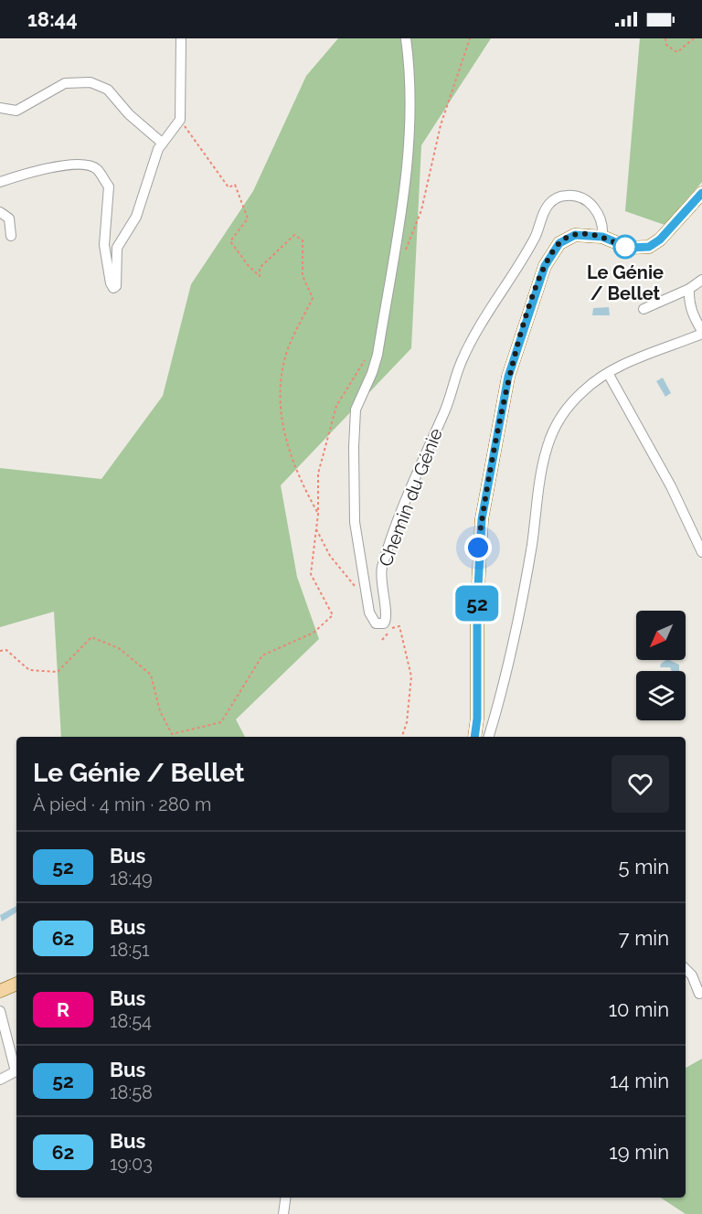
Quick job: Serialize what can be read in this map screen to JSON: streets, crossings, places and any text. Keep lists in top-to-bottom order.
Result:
{
  "streets": {
    "street": ["Chemin du Génie"]
  },
  "places": ["Le Génie / Bellet"],
  "lines": ["bus line 52"],
  "north": "bottom left",
  "page": {
    "status": "18:44",
    "on_map": "52",
    "heading": ["Le Génie / Bellet", "À pied · 4 min · 280 m"],
    "list": [
      {
        "mark": "52",
        "name": "Bus",
        "note": "18:49",
        "value": "5 min"
      },
      {
        "mark": "62",
        "name": "Bus",
        "note": "18:51",
        "value": "7 min"
      },
      {
        "mark": "R",
        "name": "Bus",
        "note": "18:54",
        "value": "10 min"
      },
      {
        "mark": "52",
        "name": "Bus",
        "note": "18:58",
        "value": "14 min"
      },
      {
        "mark": "62",
        "name": "Bus",
        "note": "19:03",
        "value": "19 min"
      }
    ]
  }
}
